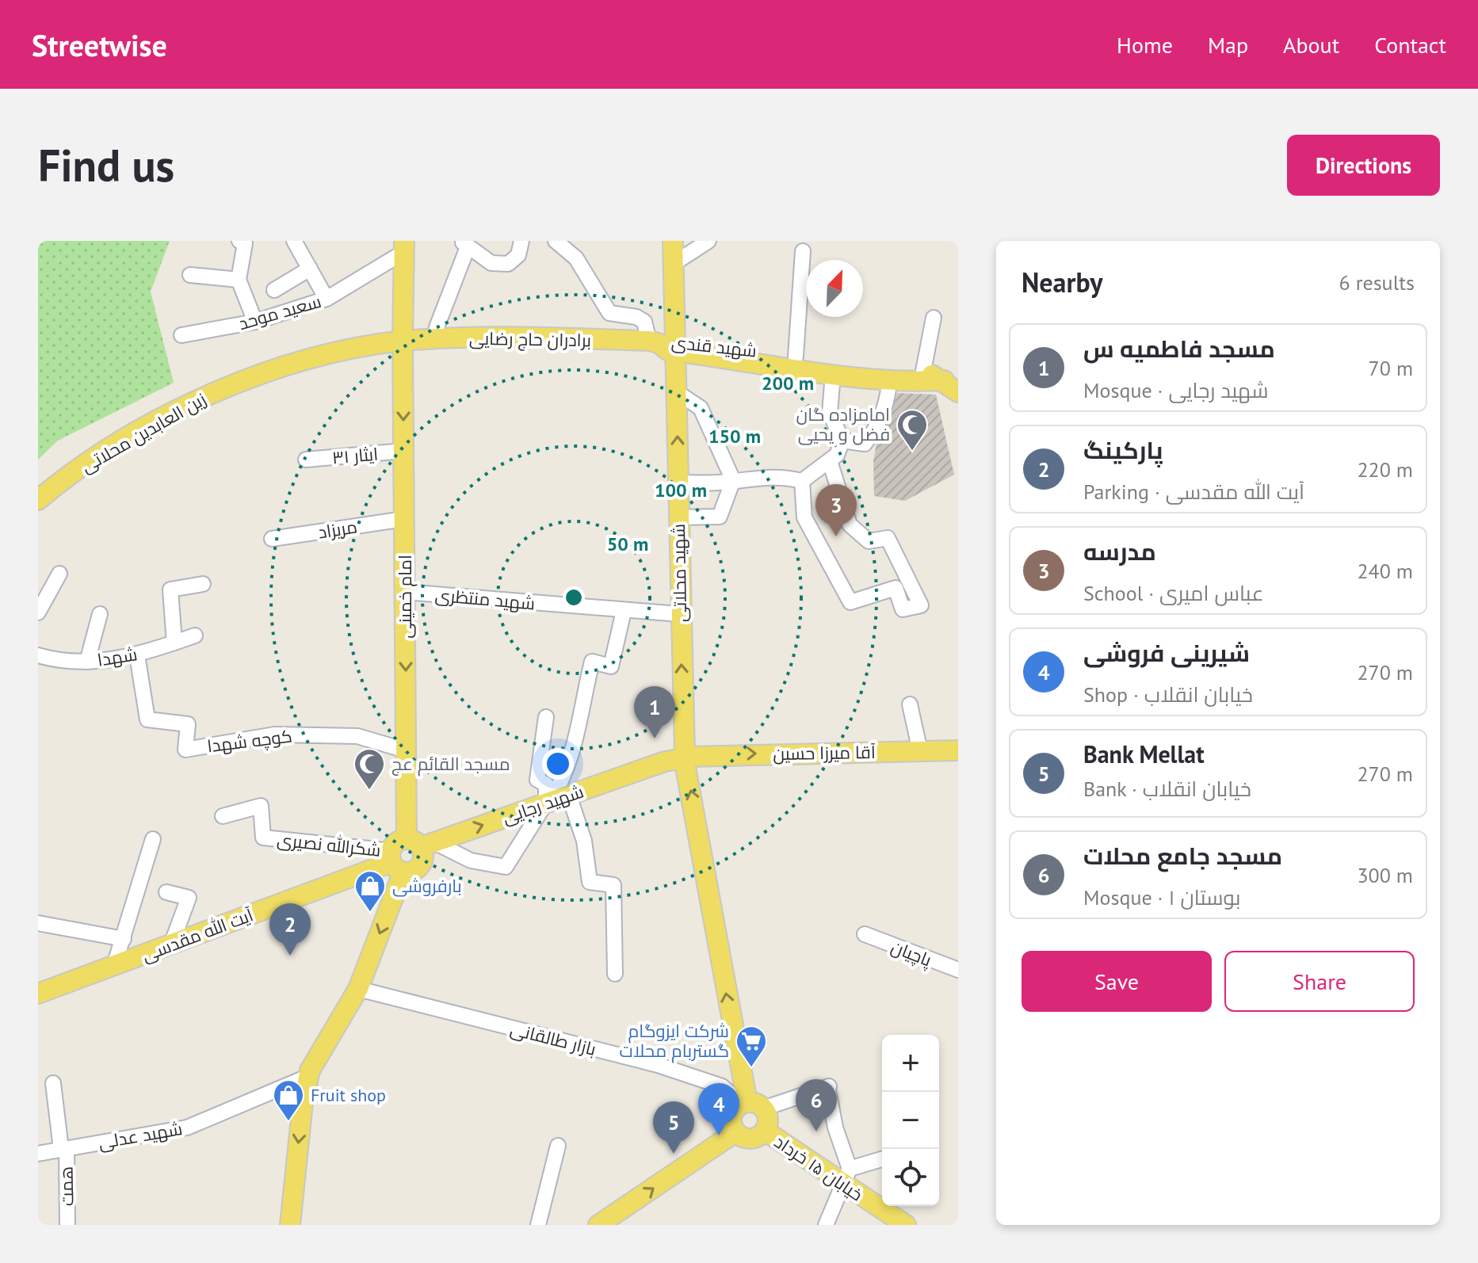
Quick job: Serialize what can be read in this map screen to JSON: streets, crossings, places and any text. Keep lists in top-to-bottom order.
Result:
{
  "streets": {
    "main road": [
      "برادران حاج رضایی",
      "شهید قندی",
      "زین العابدین محلاتی",
      "شهید محلاتی",
      "امام خمینی",
      "آقا میرزا حسین",
      "شهید رجایی",
      "آیت الله مقدسی",
      "خیابان ۱۵ خرداد"
    ],
    "street": [
      "سعید موحد",
      "ایثار ۳۱",
      "مریزاد",
      "شهید منتظری",
      "شهدا",
      "کوچه شهدا",
      "شکرالله نصیری",
      "پاچیان",
      "بازار طالقانی",
      "شهید عدلی",
      "همت"
    ]
  },
  "crossings": [
    ["سعید موحد", "امام خمینی"],
    ["برادران حاج رضایی", "شهید قندی"],
    ["برادران حاج رضایی", "زین العابدین محلاتی"],
    ["برادران حاج رضایی", "شهید محلاتی"],
    ["برادران حاج رضایی", "امام خمینی"],
    ["شهید قندی", "شهید محلاتی"],
    ["زین العابدین محلاتی", "امام خمینی"],
    ["ایثار ۳۱", "امام خمینی"],
    ["مریزاد", "امام خمینی"],
    ["شهید محلاتی", "شهید منتظری"],
    ["شهید محلاتی", "آقا میرزا حسین"],
    ["شهید محلاتی", "شهید رجایی"],
    ["شهید محلاتی", "بازار طالقانی"],
    ["شهید محلاتی", "خیابان ۱۵ خرداد"],
    ["امام خمینی", "شهید منتظری"],
    ["امام خمینی", "کوچه شهدا"],
    ["امام خمینی", "شهید رجایی"],
    ["شهدا", "کوچه شهدا"],
    ["آقا میرزا حسین", "شهید رجایی"],
    ["شهید رجایی", "شکرالله نصیری"],
    ["شهید رجایی", "آیت الله مقدسی"],
    ["شکرالله نصیری", "آیت الله مقدسی"],
    ["بازار طالقانی", "خیابان ۱۵ خرداد"],
    ["شهید عدلی", "همت"]
  ],
  "one_way": [
    "شهید محلاتی",
    "امام خمینی",
    "آقا میرزا حسین",
    "شهید رجایی"
  ],
  "places": {
    "mosque": ["امامزاده گان فضل و یحیی", "مسجد القائم عج"],
    "shop": ["بارفروشی", "Fruit shop"],
    "supermarket": ["شرکت ایزوگام گستربام محلات"]
  },
  "north": "top right",
  "page": {
    "header": "Streetwise",
    "nav": [
      "Home",
      "Map",
      "About",
      "Contact"
    ],
    "buttons": [
      "Directions",
      ["Save", "Share"]
    ],
    "title": "Find us",
    "heading": ["Nearby", "6 results"],
    "list": [
      {
        "mark": "1",
        "name": "مسجد فاطمیه س",
        "note": "Mosque · شهید رجایی",
        "value": "70 m"
      },
      {
        "mark": "2",
        "name": "پارکینگ",
        "note": "Parking · آیت الله مقدسی",
        "value": "220 m"
      },
      {
        "mark": "3",
        "name": "مدرسه",
        "note": "School · عباس امیری",
        "value": "240 m"
      },
      {
        "mark": "4",
        "name": "شیرینی فروشی",
        "note": "Shop · خیابان انقلاب",
        "value": "270 m"
      },
      {
        "mark": "5",
        "name": "Bank Mellat",
        "note": "Bank · خیابان انقلاب",
        "value": "270 m"
      },
      {
        "mark": "6",
        "name": "مسجد جامع محلات",
        "note": "Mosque · بوستان ۱",
        "value": "300 m"
      }
    ],
    "pins": [
      "3",
      "1",
      "2",
      "6",
      "4",
      "5"
    ],
    "map_buttons": ["+", "−"]
  },
  "rings": [
    "200 m",
    "150 m",
    "100 m",
    "50 m"
  ]
}
